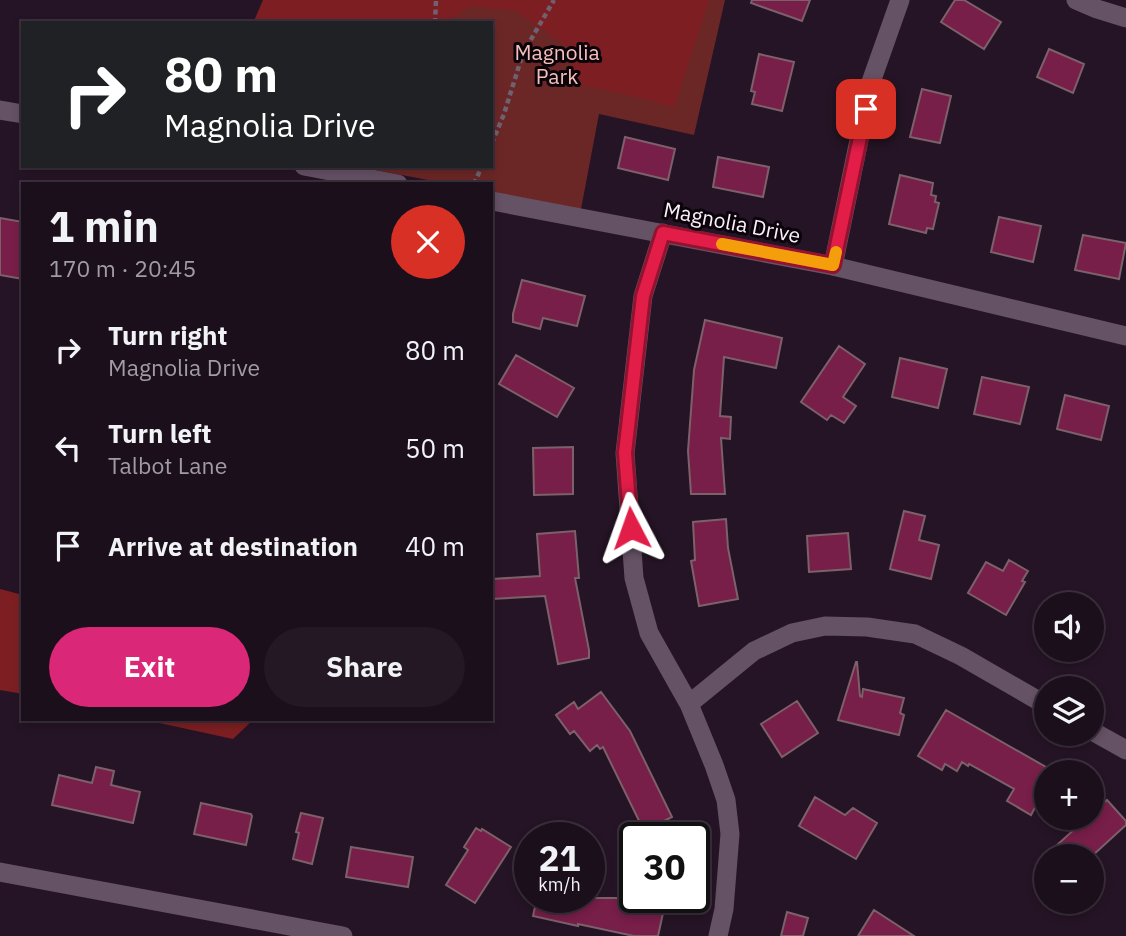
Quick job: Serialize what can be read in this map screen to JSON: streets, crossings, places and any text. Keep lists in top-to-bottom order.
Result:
{
  "streets": {
    "street": ["Magnolia Drive"]
  },
  "parks": ["Magnolia Park"],
  "page": {
    "turn": ["80 m", "Magnolia Drive"],
    "heading": ["1 min", "170 m · 20:45"],
    "list": [
      {
        "name": "Turn right",
        "note": "Magnolia Drive",
        "value": "80 m"
      },
      {
        "name": "Turn left",
        "note": "Talbot Lane",
        "value": "50 m"
      },
      {
        "name": "Arrive at destination",
        "value": "40 m"
      }
    ],
    "map_buttons": ["+", "−"],
    "buttons": ["Exit", "Share"],
    "speed": "21 km/h",
    "limit": "30"
  }
}
